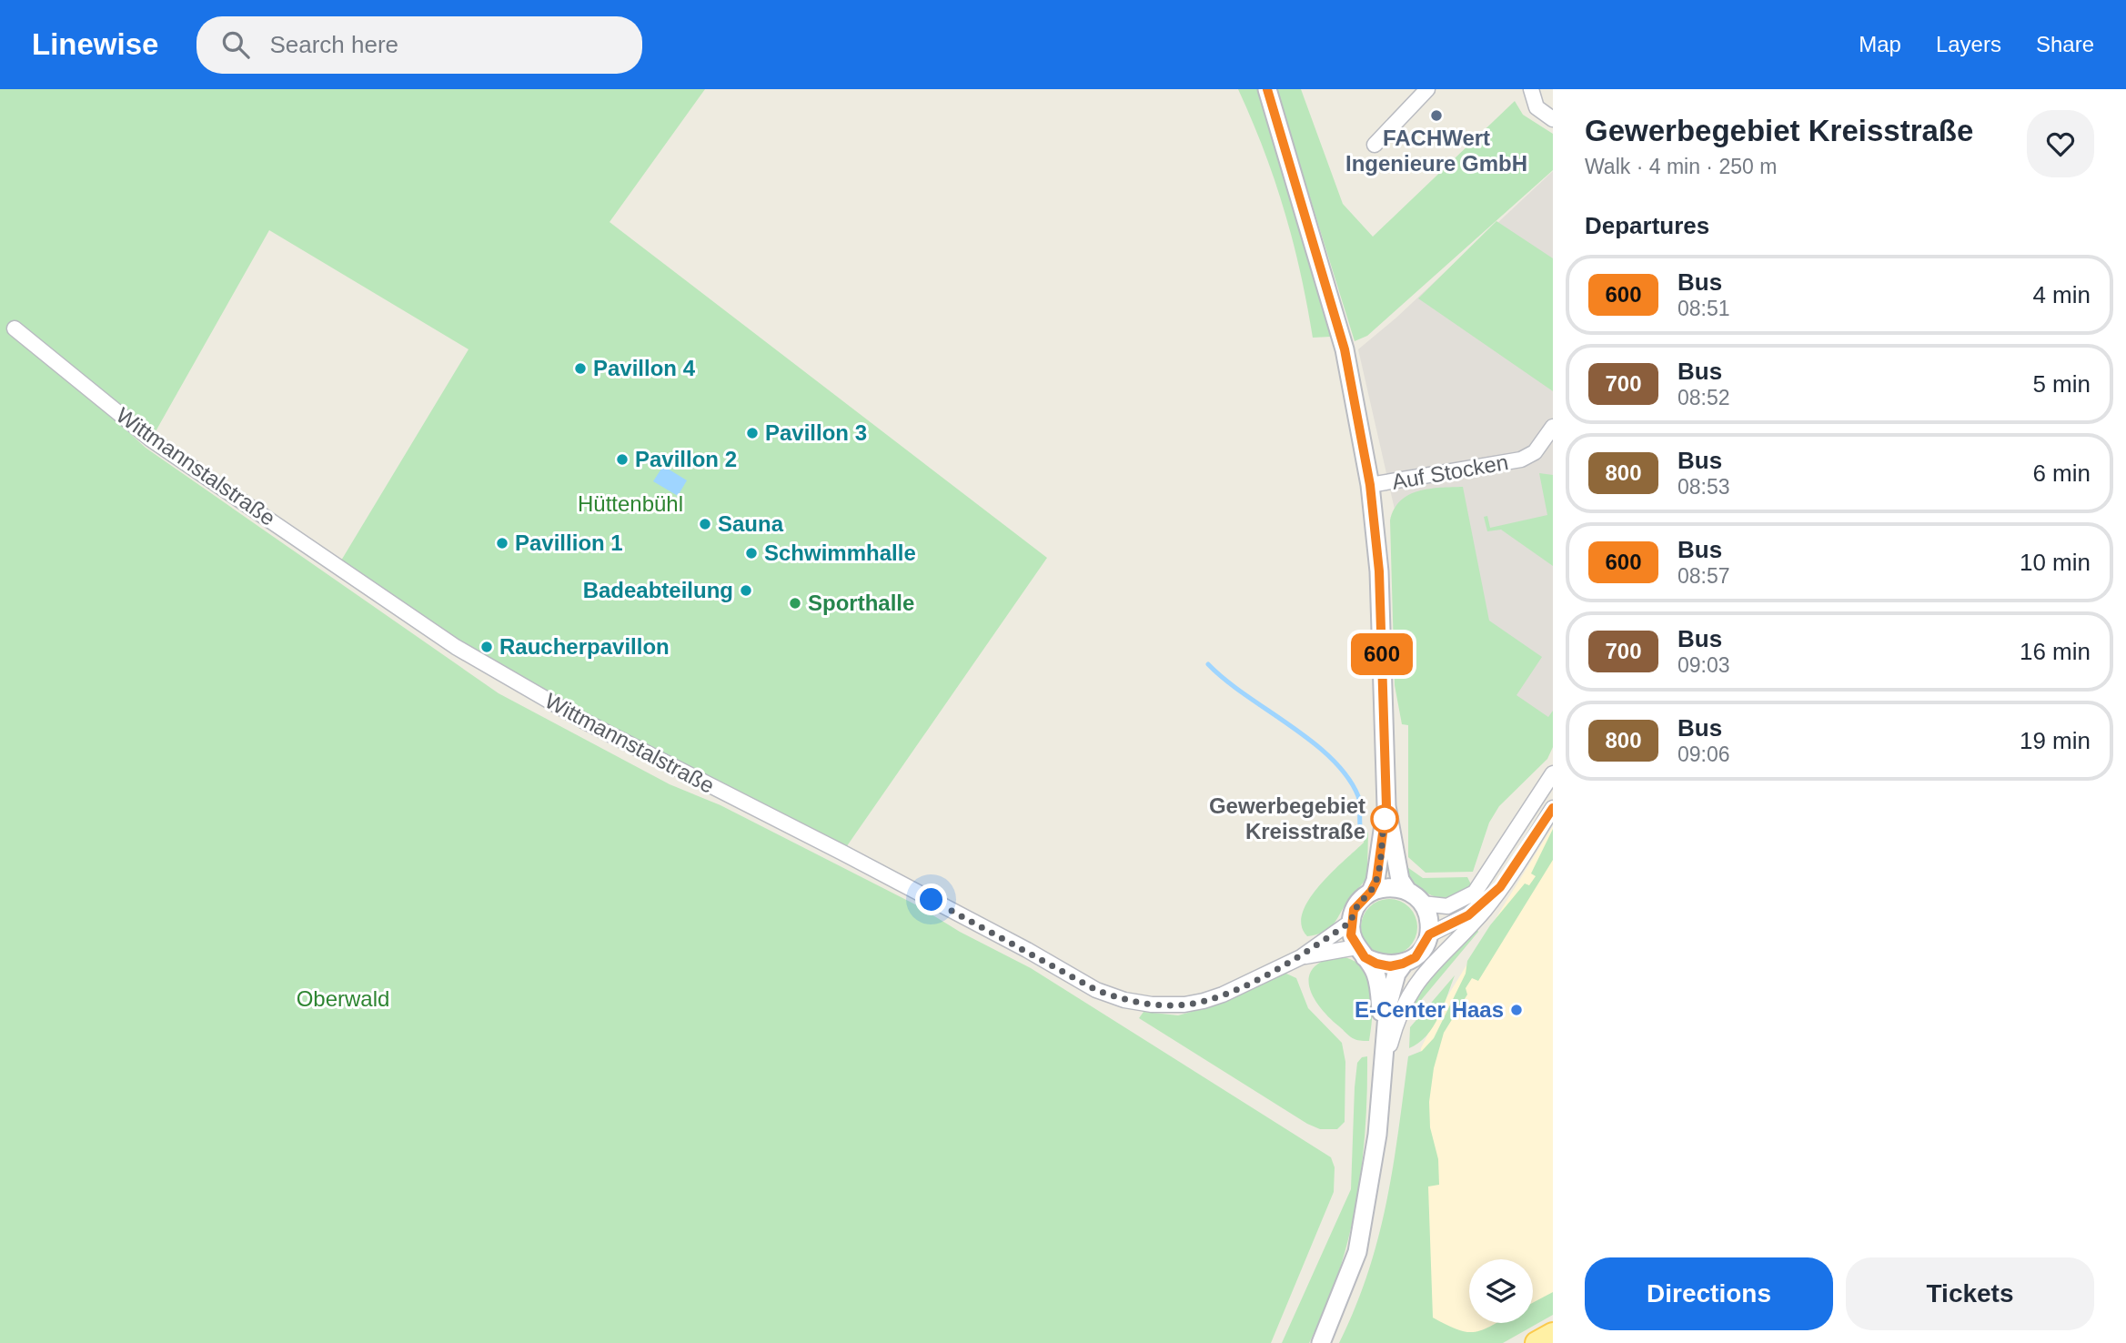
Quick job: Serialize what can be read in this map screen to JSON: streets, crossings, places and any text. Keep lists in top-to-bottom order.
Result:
{
  "streets": {
    "street": ["Wittmannstalstraße", "Auf Stocken"]
  },
  "parks": ["Hüttenbühl", "Oberwald"],
  "places": [
    "FACHWert Ingenieure GmbH",
    "Pavillon 4",
    "Pavillon 3",
    "Pavillon 2",
    "Sauna",
    "Pavillion 1",
    "Schwimmhalle",
    "Badeabteilung",
    "Sporthalle",
    "Raucherpavillon",
    "Gewerbegebiet Kreisstraße",
    "E-Center Haas"
  ],
  "lines": ["bus line 600"],
  "page": {
    "header": "Linewise",
    "search": "Search here",
    "nav": ["Map", "Layers", "Share"],
    "on_map": "600",
    "heading": [
      ["Gewerbegebiet Kreisstraße", "Walk · 4 min · 250 m"],
      "Departures"
    ],
    "list": [
      {
        "mark": "600",
        "name": "Bus",
        "note": "08:51",
        "value": "4 min"
      },
      {
        "mark": "700",
        "name": "Bus",
        "note": "08:52",
        "value": "5 min"
      },
      {
        "mark": "800",
        "name": "Bus",
        "note": "08:53",
        "value": "6 min"
      },
      {
        "mark": "600",
        "name": "Bus",
        "note": "08:57",
        "value": "10 min"
      },
      {
        "mark": "700",
        "name": "Bus",
        "note": "09:03",
        "value": "16 min"
      },
      {
        "mark": "800",
        "name": "Bus",
        "note": "09:06",
        "value": "19 min"
      }
    ],
    "buttons": ["Directions", "Tickets"]
  }
}
